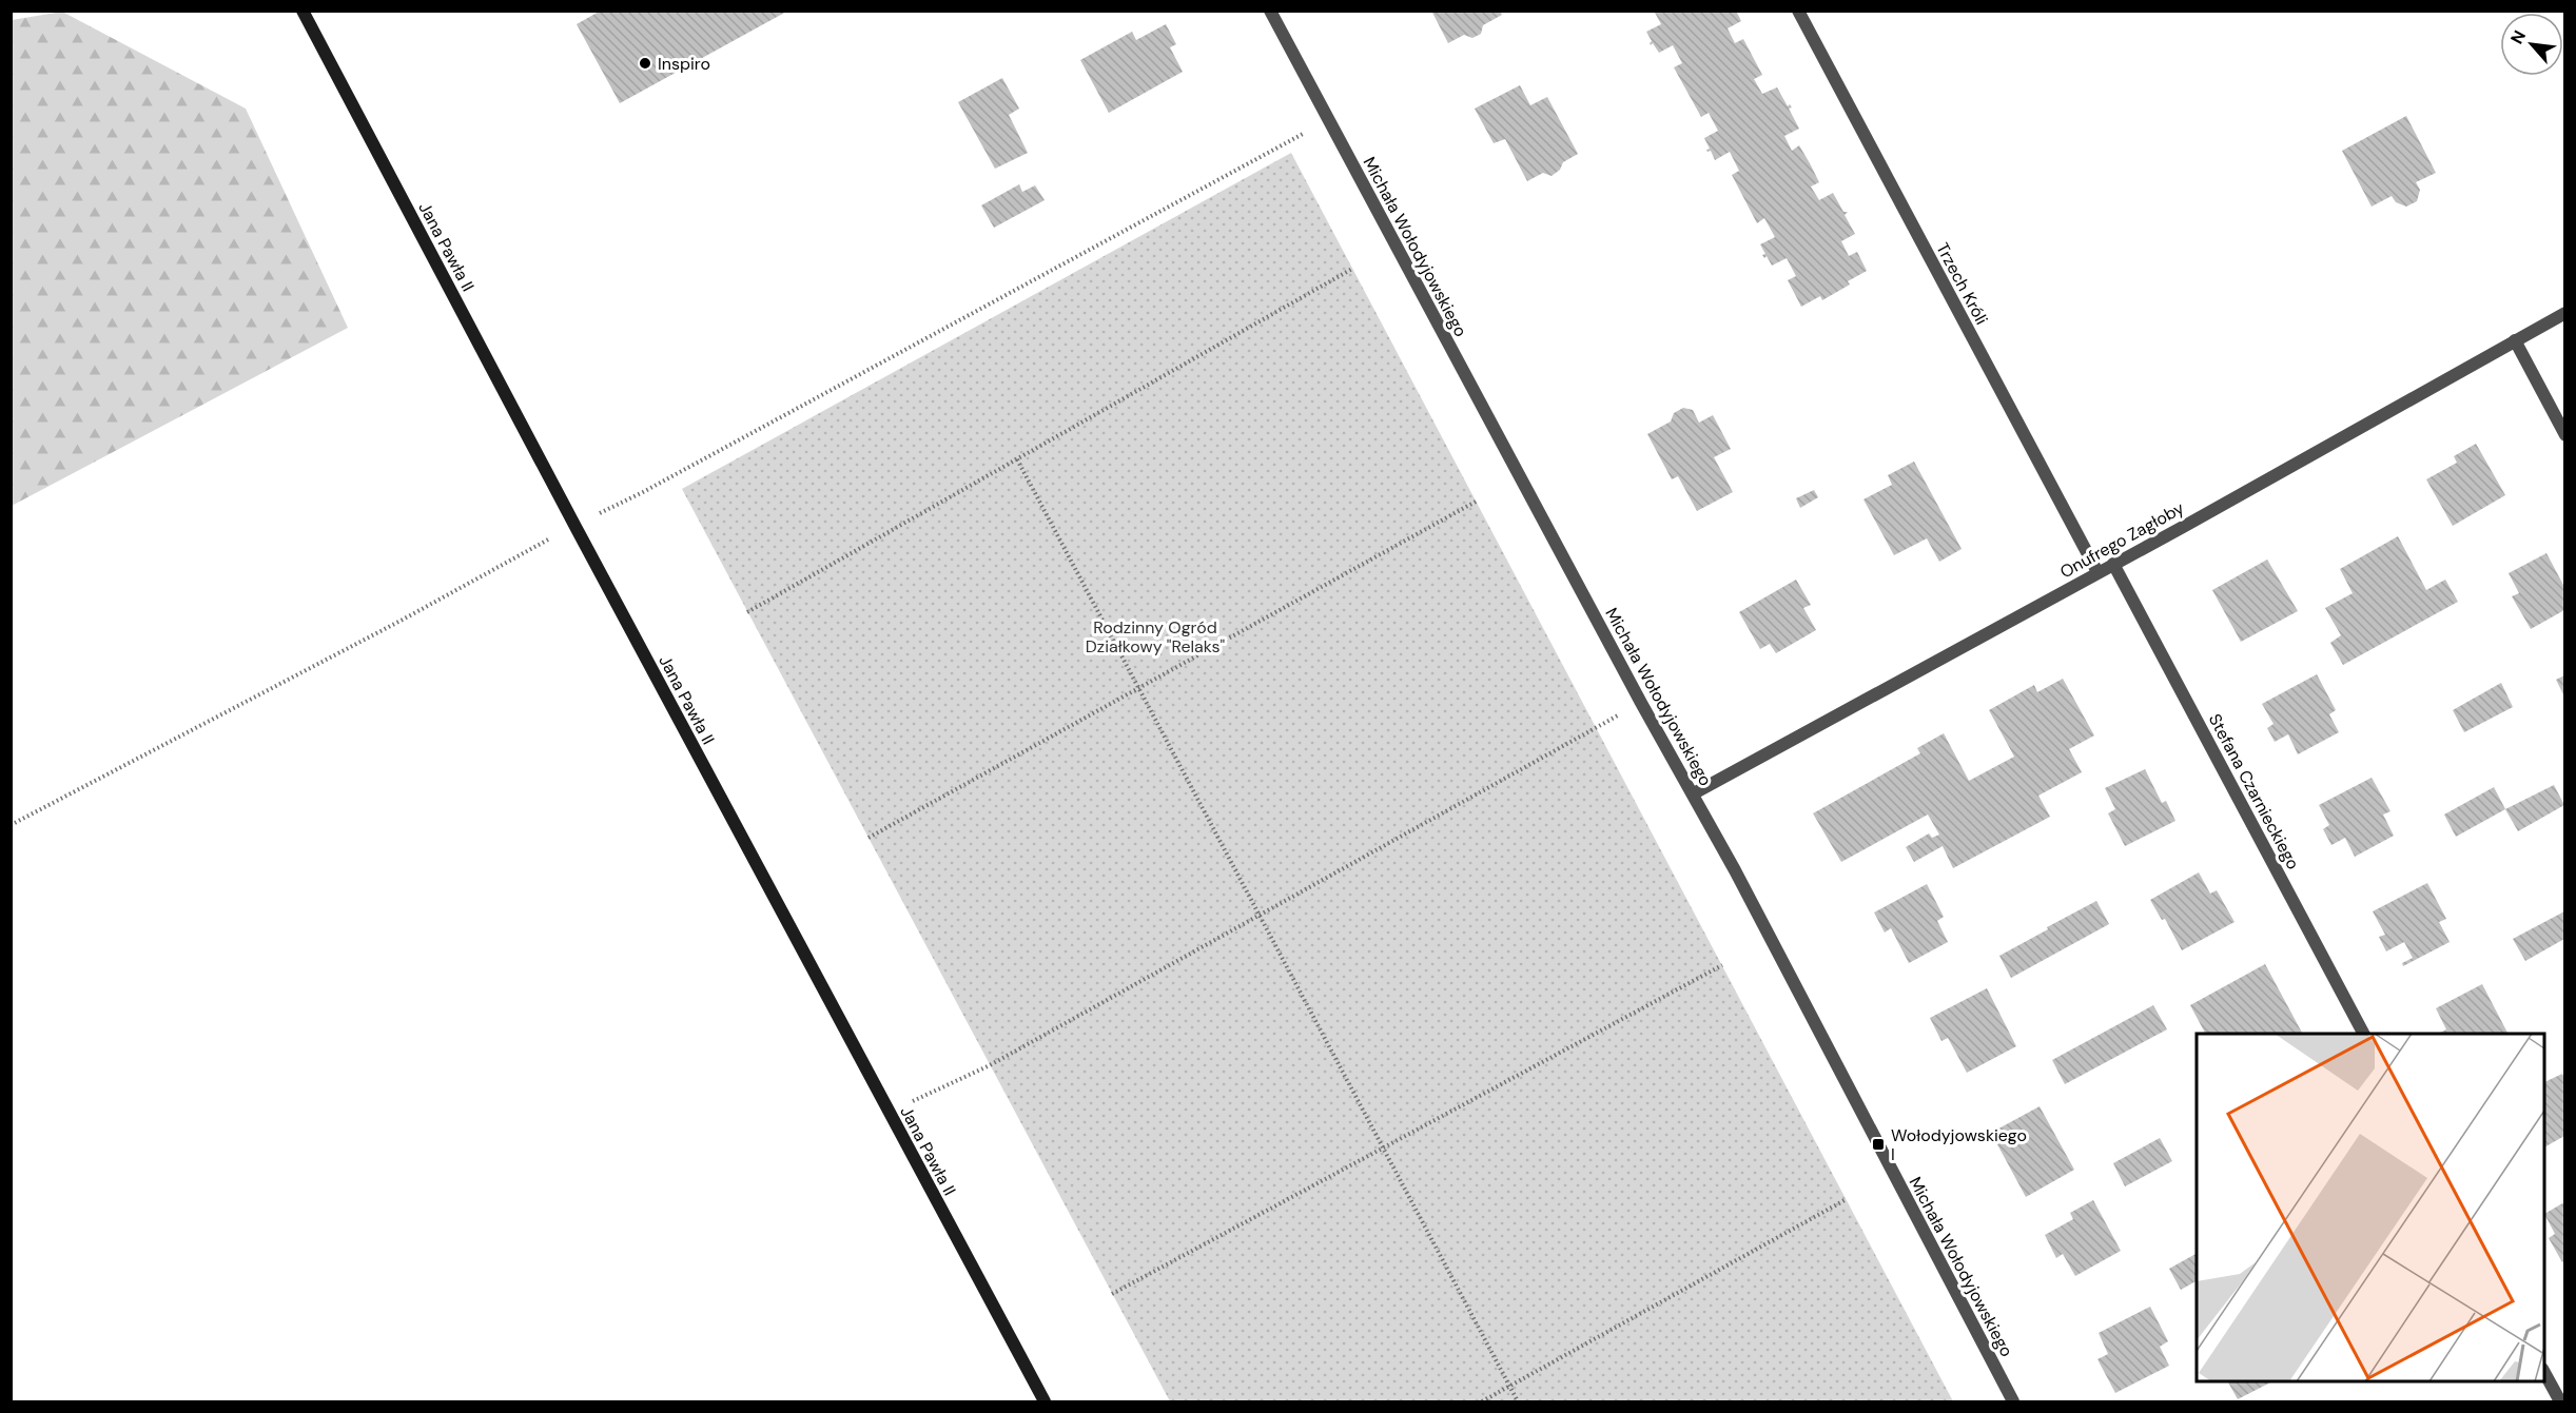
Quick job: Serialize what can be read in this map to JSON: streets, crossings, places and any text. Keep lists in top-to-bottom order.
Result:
{
  "streets": {
    "main road": ["Jana Pawła II"],
    "street": [
      "Michała Wołodyjowskiego",
      "Trzech Króli",
      "Onufrego Zagłoby",
      "Stefana Czarnieckiego"
    ]
  },
  "crossings": [
    ["Michała Wołodyjowskiego", "Onufrego Zagłoby"],
    ["Trzech Króli", "Onufrego Zagłoby"],
    ["Onufrego Zagłoby", "Stefana Czarnieckiego"]
  ],
  "parks": ["Rodzinny Ogród Działkowy \"Relaks\""],
  "places": {
    "other": ["Inspiro"],
    "transit": ["Wołodyjowskiego I"]
  },
  "north": "top left"
}
